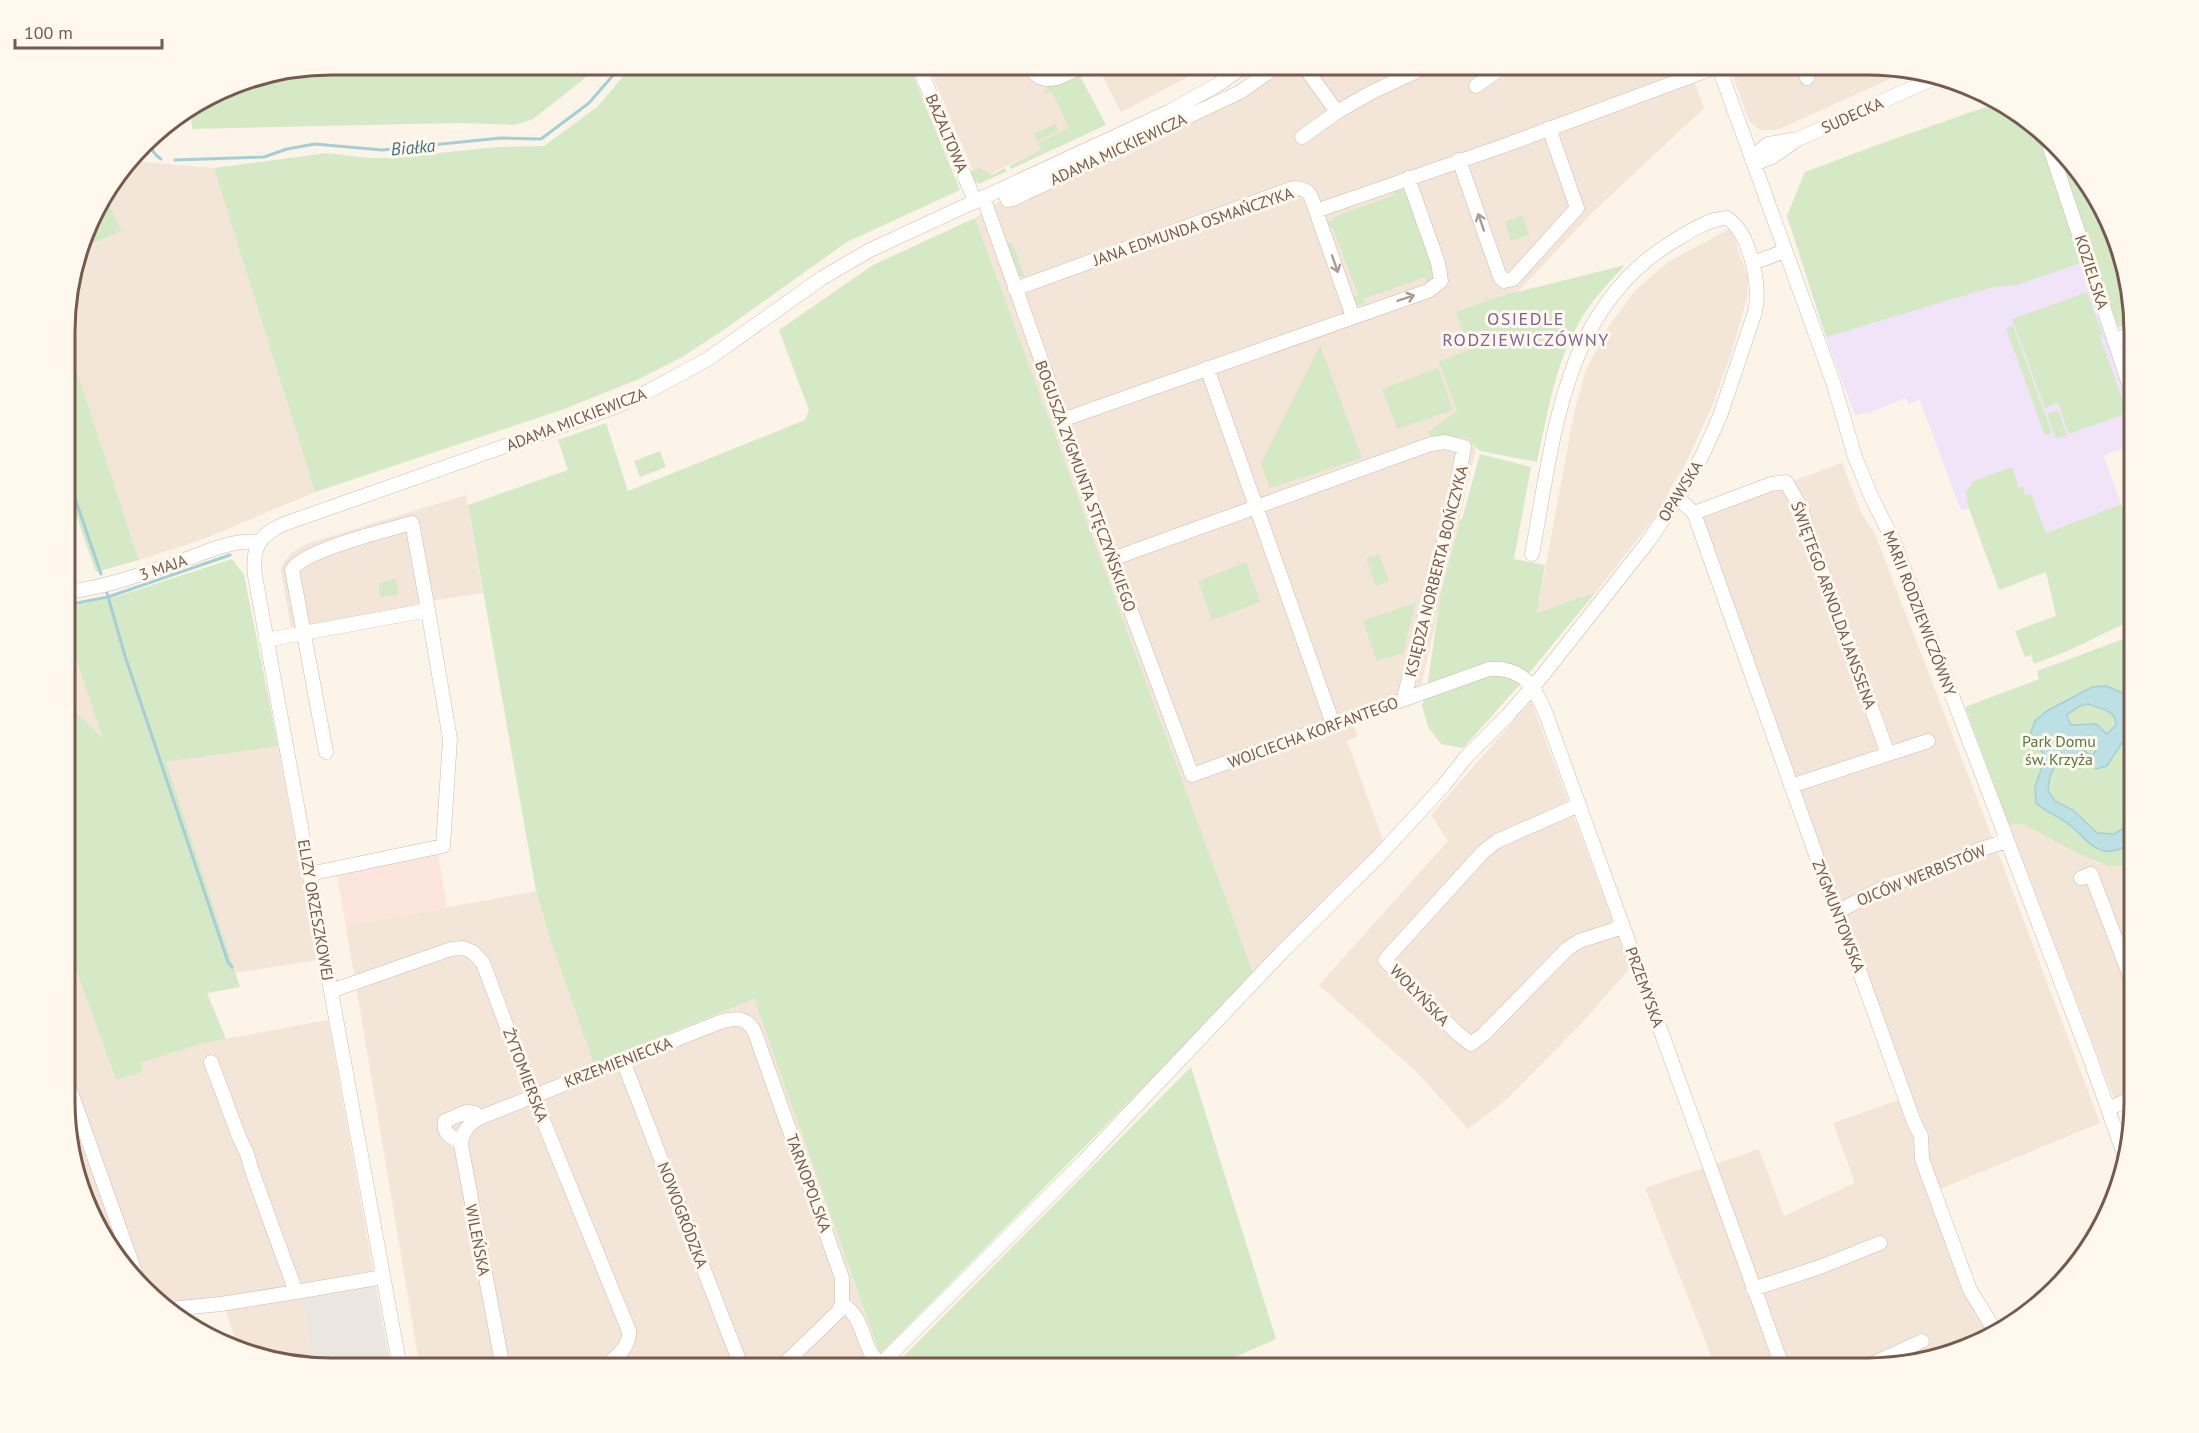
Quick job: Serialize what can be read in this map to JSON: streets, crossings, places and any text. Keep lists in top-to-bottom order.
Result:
{
  "streets": {
    "street": [
      "SUDECKA",
      "BAZALTOWA",
      "ADAMA MICKIEWICZA",
      "JANA EDMUNDA OSMAŃCZYKA",
      "KOZIELSKA",
      "BOGUSZA ZYGMUNTA STĘCZYŃSKIEGO",
      "OPAWSKA",
      "3 MAJA",
      "KSIĘDZA NORBERTA BOŃCZYKA",
      "ŚWIĘTEGO ARNOLDA JANSSENA",
      "MARII RODZIEWICZÓWNY",
      "WOJCIECHA KORFANTEGO",
      "OJCÓW WERBISTÓW",
      "ELIZY ORZESZKOWEJ",
      "ZYGMUNTOWSKA",
      "PRZEMYSKA",
      "WOŁYŃSKA",
      "KRZEMIENIECKA",
      "ŻYTOMIERSKA",
      "TARNOPOLSKA",
      "NOWOGRÓDZKA",
      "WILEŃSKA"
    ]
  },
  "crossings": [
    ["SUDECKA", "MARII RODZIEWICZÓWNY"],
    ["BAZALTOWA", "ADAMA MICKIEWICZA"],
    ["BAZALTOWA", "BOGUSZA ZYGMUNTA STĘCZYŃSKIEGO"],
    ["ADAMA MICKIEWICZA", "BOGUSZA ZYGMUNTA STĘCZYŃSKIEGO"],
    ["ADAMA MICKIEWICZA", "3 MAJA"],
    ["ADAMA MICKIEWICZA", "ELIZY ORZESZKOWEJ"],
    ["JANA EDMUNDA OSMAŃCZYKA", "BOGUSZA ZYGMUNTA STĘCZYŃSKIEGO"],
    ["BOGUSZA ZYGMUNTA STĘCZYŃSKIEGO", "KSIĘDZA NORBERTA BOŃCZYKA"],
    ["BOGUSZA ZYGMUNTA STĘCZYŃSKIEGO", "WOJCIECHA KORFANTEGO"],
    ["OPAWSKA", "WOJCIECHA KORFANTEGO"],
    ["OPAWSKA", "ZYGMUNTOWSKA"],
    ["OPAWSKA", "PRZEMYSKA"],
    ["3 MAJA", "ELIZY ORZESZKOWEJ"],
    ["KSIĘDZA NORBERTA BOŃCZYKA", "WOJCIECHA KORFANTEGO"],
    ["ŚWIĘTEGO ARNOLDA JANSSENA", "ZYGMUNTOWSKA"],
    ["MARII RODZIEWICZÓWNY", "OJCÓW WERBISTÓW"],
    ["WOJCIECHA KORFANTEGO", "PRZEMYSKA"],
    ["OJCÓW WERBISTÓW", "ZYGMUNTOWSKA"],
    ["ELIZY ORZESZKOWEJ", "ŻYTOMIERSKA"],
    ["PRZEMYSKA", "WOŁYŃSKA"],
    ["KRZEMIENIECKA", "ŻYTOMIERSKA"],
    ["KRZEMIENIECKA", "TARNOPOLSKA"],
    ["KRZEMIENIECKA", "NOWOGRÓDZKA"],
    ["KRZEMIENIECKA", "WILEŃSKA"]
  ],
  "districts": ["OSIEDLE RODZIEWICZÓWNY"],
  "water": ["Białka"],
  "parks": ["Park Domu św. Krzyża"],
  "scale_bar": "100 m"
}
